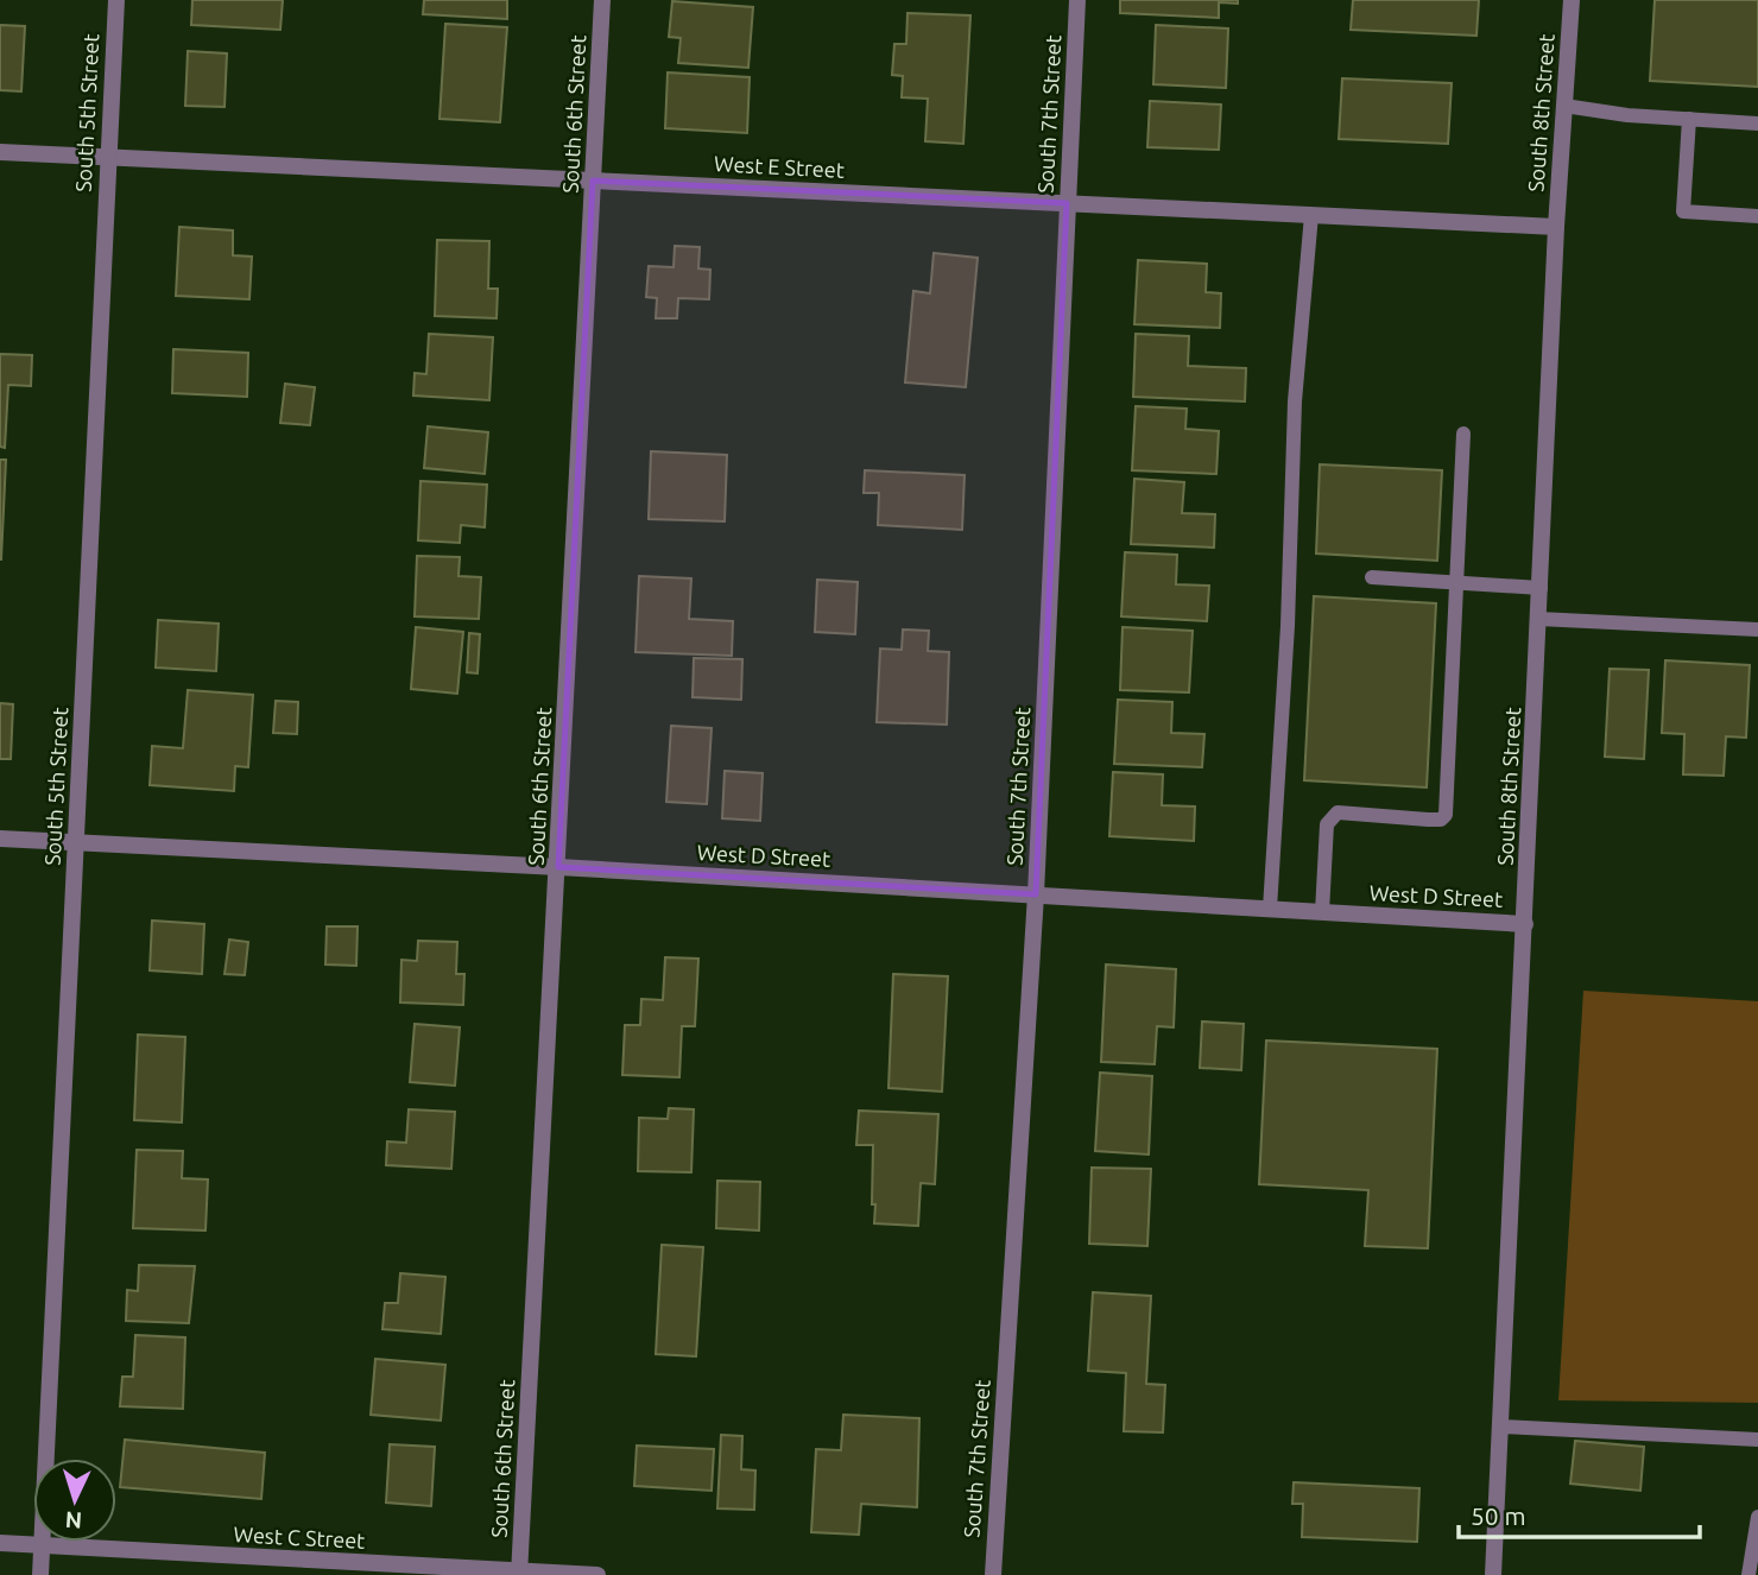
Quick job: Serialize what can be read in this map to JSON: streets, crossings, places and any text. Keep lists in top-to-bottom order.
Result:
{
  "streets": {
    "street": [
      "South 5th Street",
      "South 8th Street",
      "South 6th Street",
      "South 7th Street",
      "West E Street",
      "West D Street",
      "West C Street"
    ]
  },
  "crossings": [
    ["South 5th Street", "West E Street"],
    ["South 5th Street", "West D Street"],
    ["South 5th Street", "West C Street"],
    ["South 8th Street", "West E Street"],
    ["South 8th Street", "West D Street"],
    ["South 6th Street", "West E Street"],
    ["South 6th Street", "West D Street"],
    ["South 6th Street", "West C Street"],
    ["South 7th Street", "West E Street"],
    ["South 7th Street", "West D Street"]
  ],
  "scale_bar": "50 m",
  "north": "bottom"
}
